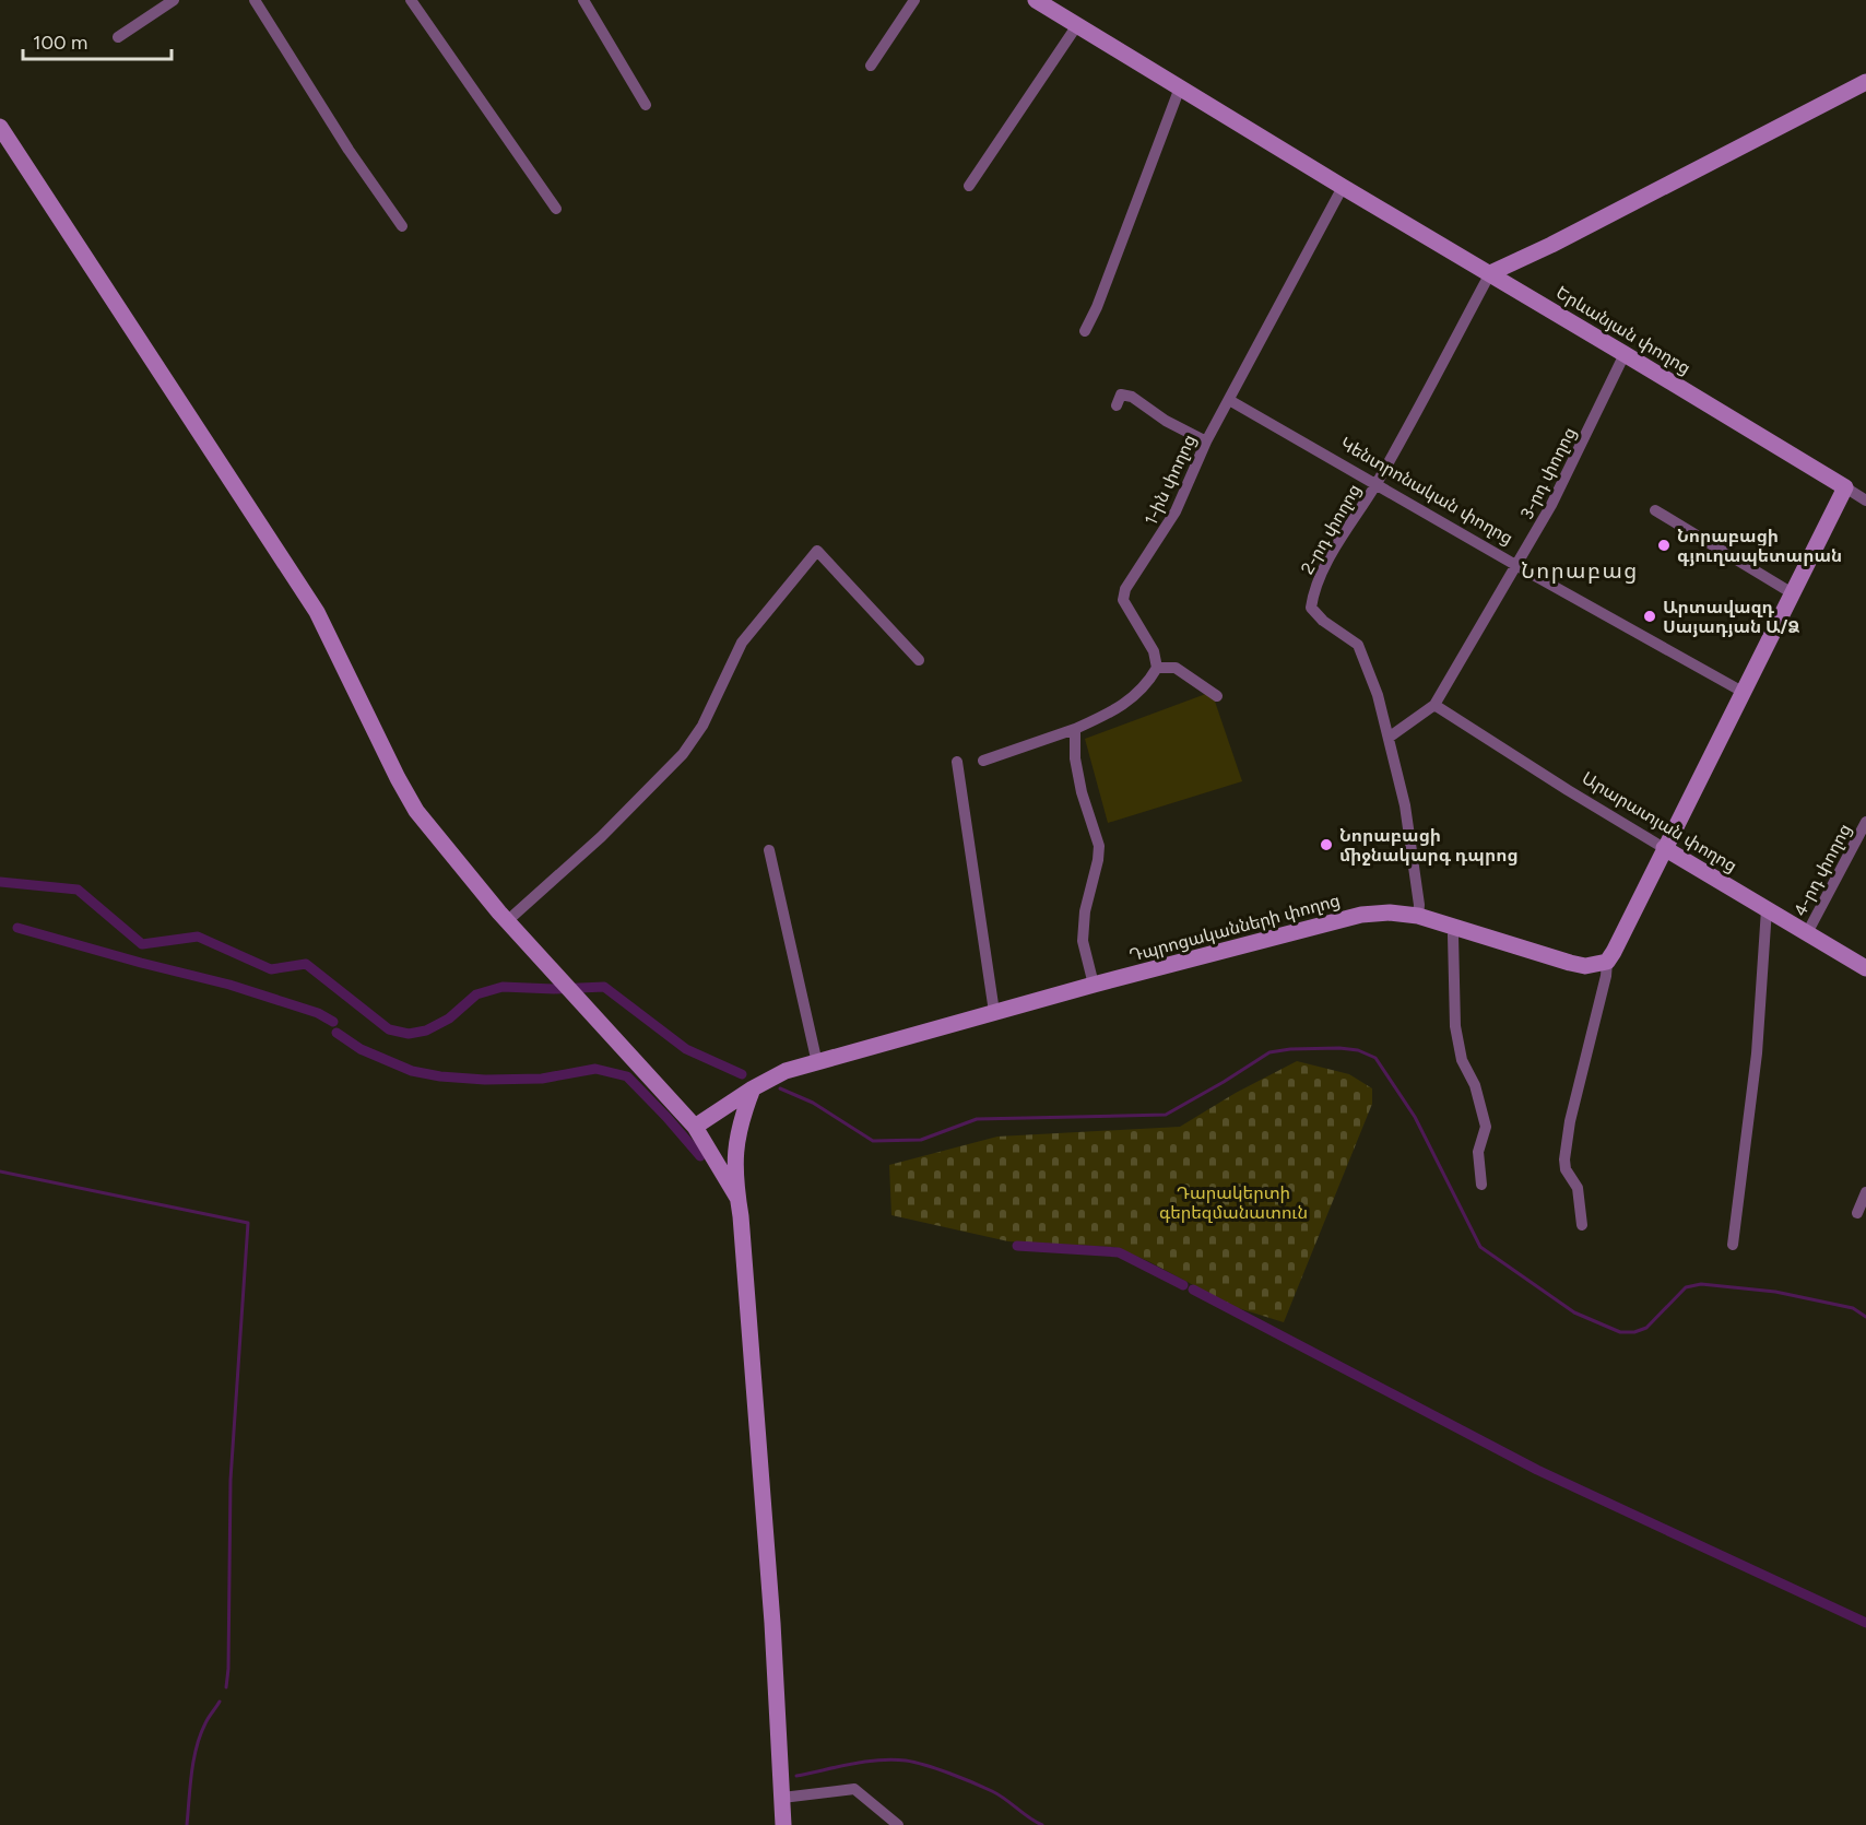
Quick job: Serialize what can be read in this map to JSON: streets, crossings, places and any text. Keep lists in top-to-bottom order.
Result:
{
  "streets": {
    "main road": ["Երևանյան փողոց", "Արարատյան փողոց", "Դպրոցականների փողոց"],
    "street": [
      "3-րդ փողոց",
      "1-ին փողոց",
      "Կենտրոնական փողոց",
      "2-րդ փողոց",
      "4-րդ փողոց"
    ]
  },
  "crossings": [
    ["Երևանյան փողոց", "3-րդ փողոց"],
    ["Երևանյան փողոց", "1-ին փողոց"],
    ["Երևանյան փողոց", "2-րդ փողոց"],
    ["3-րդ փողոց", "Կենտրոնական փողոց"],
    ["3-րդ փողոց", "Արարատյան փողոց"],
    ["1-ին փողոց", "Կենտրոնական փողոց"],
    ["Կենտրոնական փողոց", "2-րդ փողոց"],
    ["2-րդ փողոց", "Դպրոցականների փողոց"],
    ["Արարատյան փողոց", "4-րդ փողոց"]
  ],
  "districts": ["Նորաբաց"],
  "parks": ["Դարակերտի գերեզմանատուն"],
  "places": ["Նորաբացի գյուղապետարան", "Արտավազդ Սայադյան Ա/Ձ", "Նորաբացի միջնակարգ դպրոց"],
  "scale_bar": "100 m"
}
